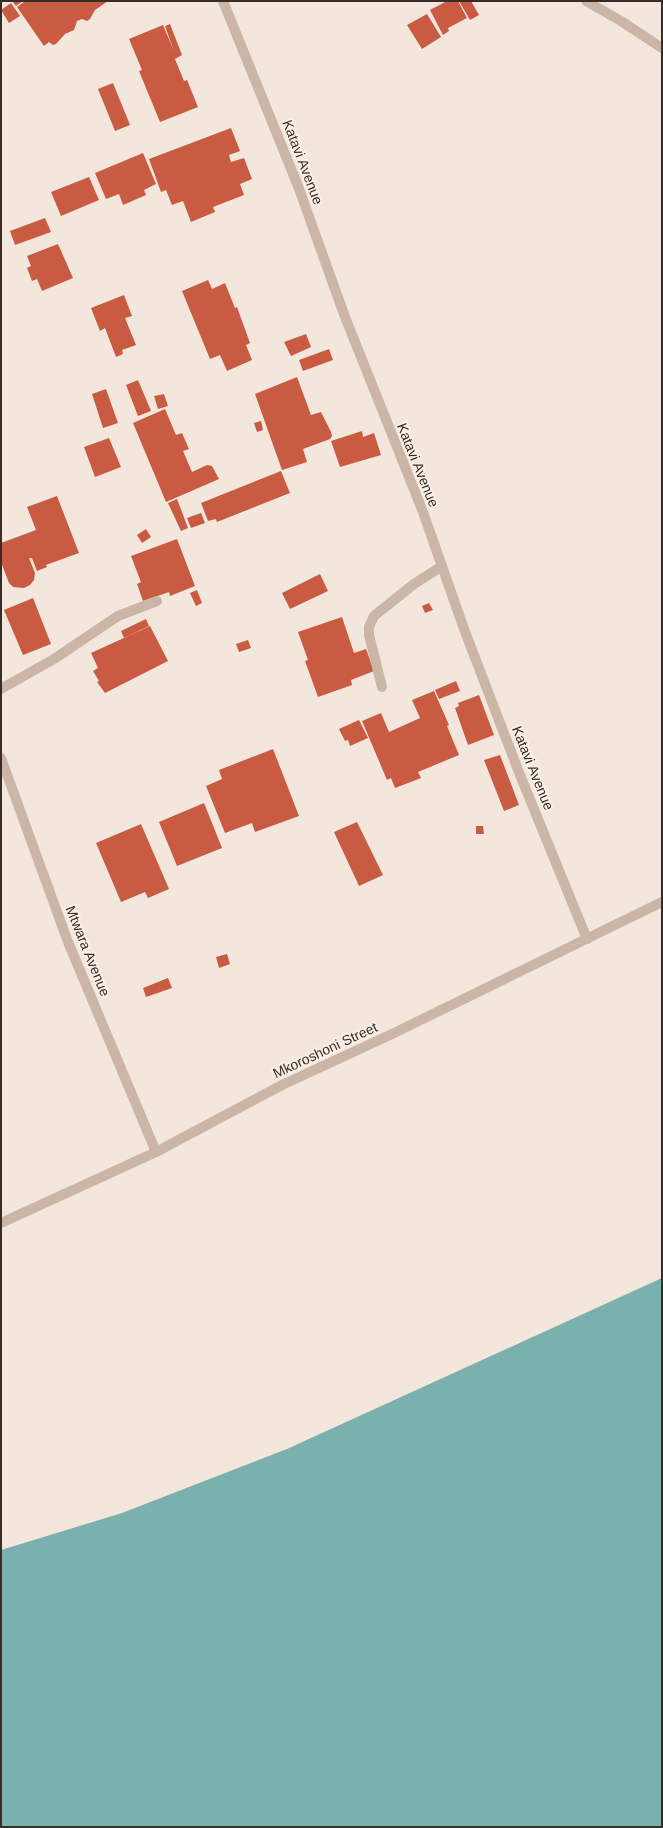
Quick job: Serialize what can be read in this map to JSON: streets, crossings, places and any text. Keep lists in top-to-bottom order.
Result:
{
  "streets": {
    "street": ["Katavi Avenue", "Mtwara Avenue", "Mkoroshoni Street"]
  },
  "crossings": [
    ["Katavi Avenue", "Mkoroshoni Street"],
    ["Mtwara Avenue", "Mkoroshoni Street"]
  ]
}
